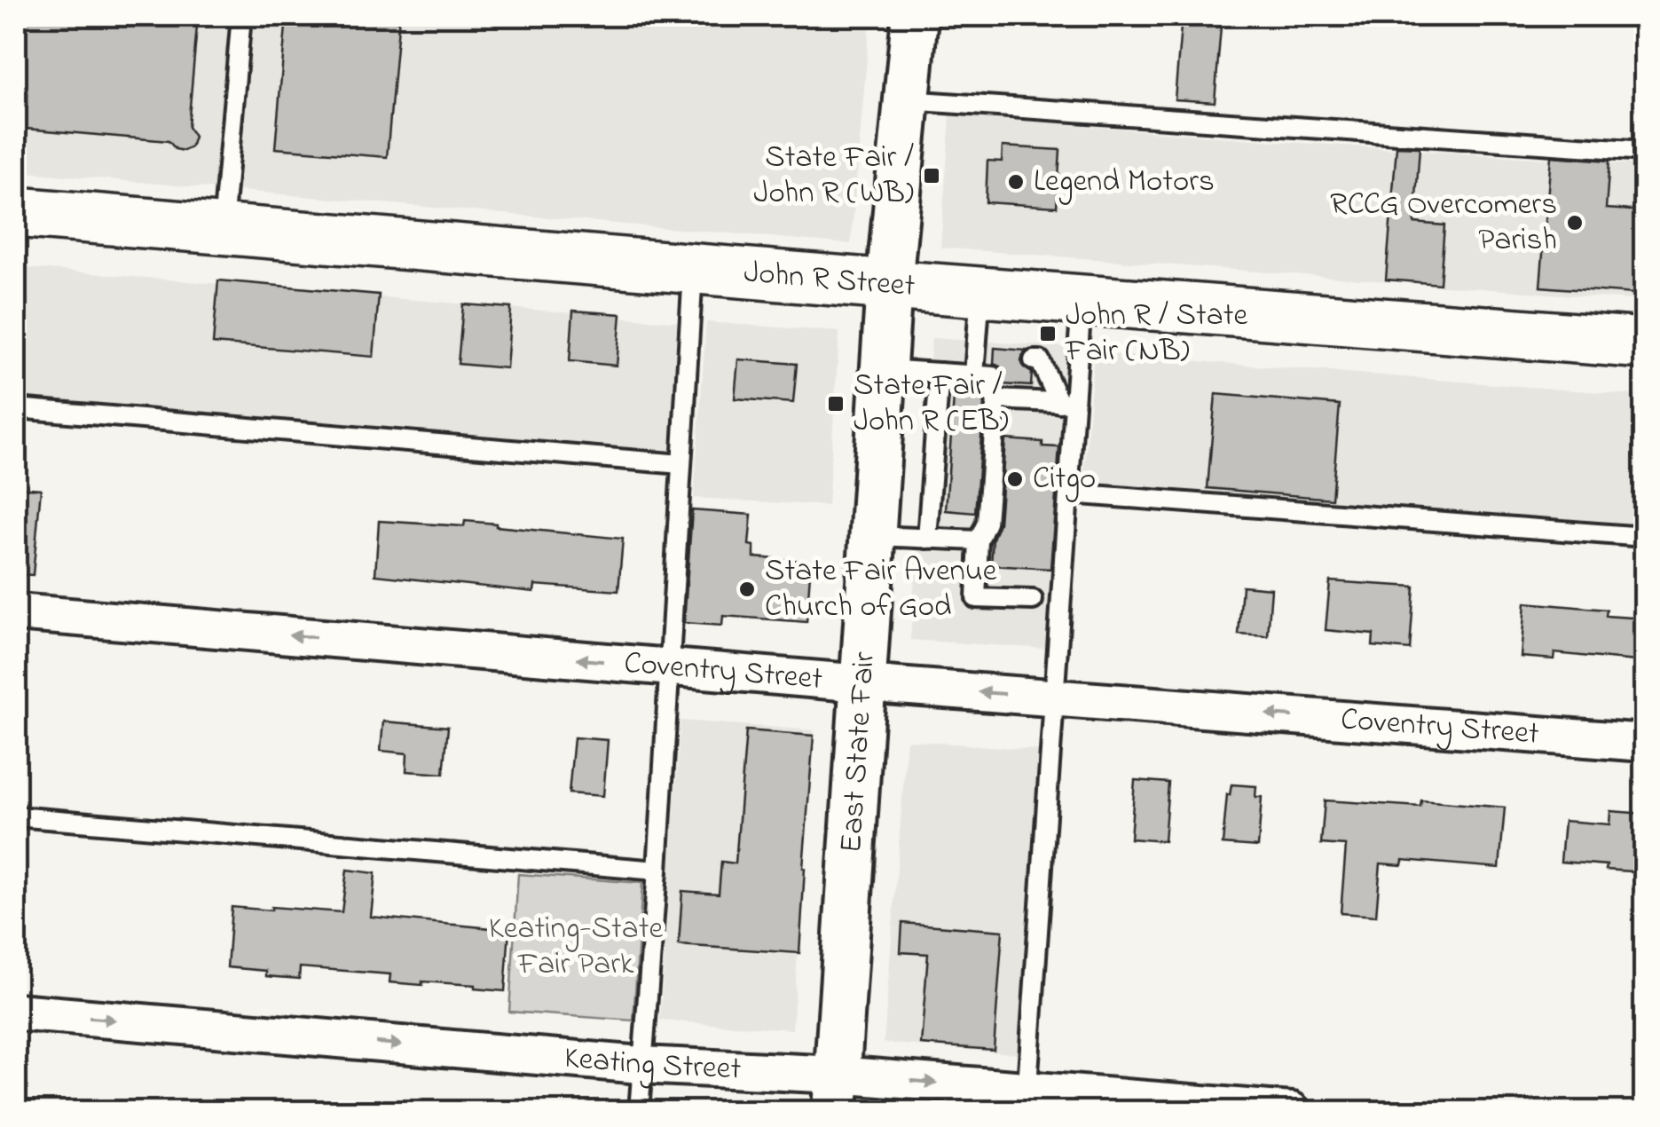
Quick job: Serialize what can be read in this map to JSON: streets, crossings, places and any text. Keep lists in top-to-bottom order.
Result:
{
  "streets": {
    "main road": ["John R Street"],
    "street": ["Coventry Street", "East State Fair", "Keating Street"]
  },
  "crossings": [
    ["John R Street", "East State Fair"],
    ["Coventry Street", "East State Fair"],
    ["East State Fair", "Keating Street"]
  ],
  "one_way": ["Coventry Street", "Keating Street"],
  "parks": ["Keating-State Fair Park"],
  "places": {
    "transit": ["State Fair / John R (WB)", "John R / State Fair (NB)", "State Fair / John R (EB)"],
    "other": [
      "Legend Motors",
      "RCCG Overcomers Parish",
      "Citgo",
      "State Fair Avenue Church of God"
    ]
  }
}
